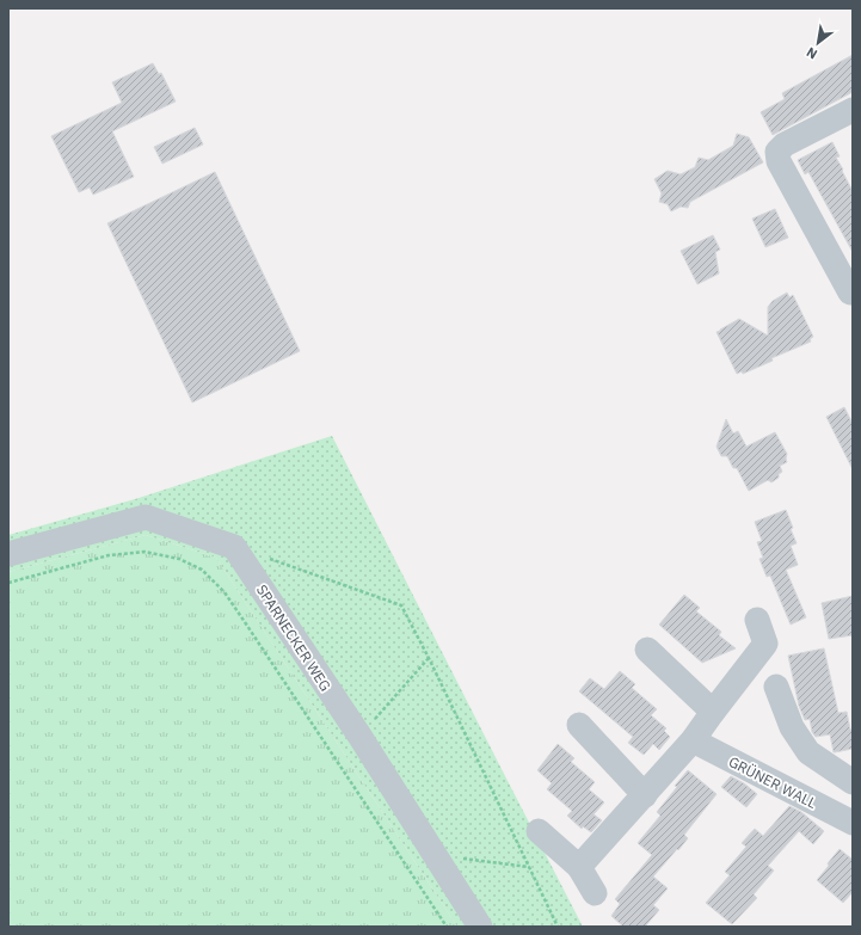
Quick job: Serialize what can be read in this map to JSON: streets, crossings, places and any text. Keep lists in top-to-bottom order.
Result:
{
  "streets": {
    "lane": ["SPARNECKER WEG", "GRÜNER WALL"]
  },
  "north": "bottom left"
}
